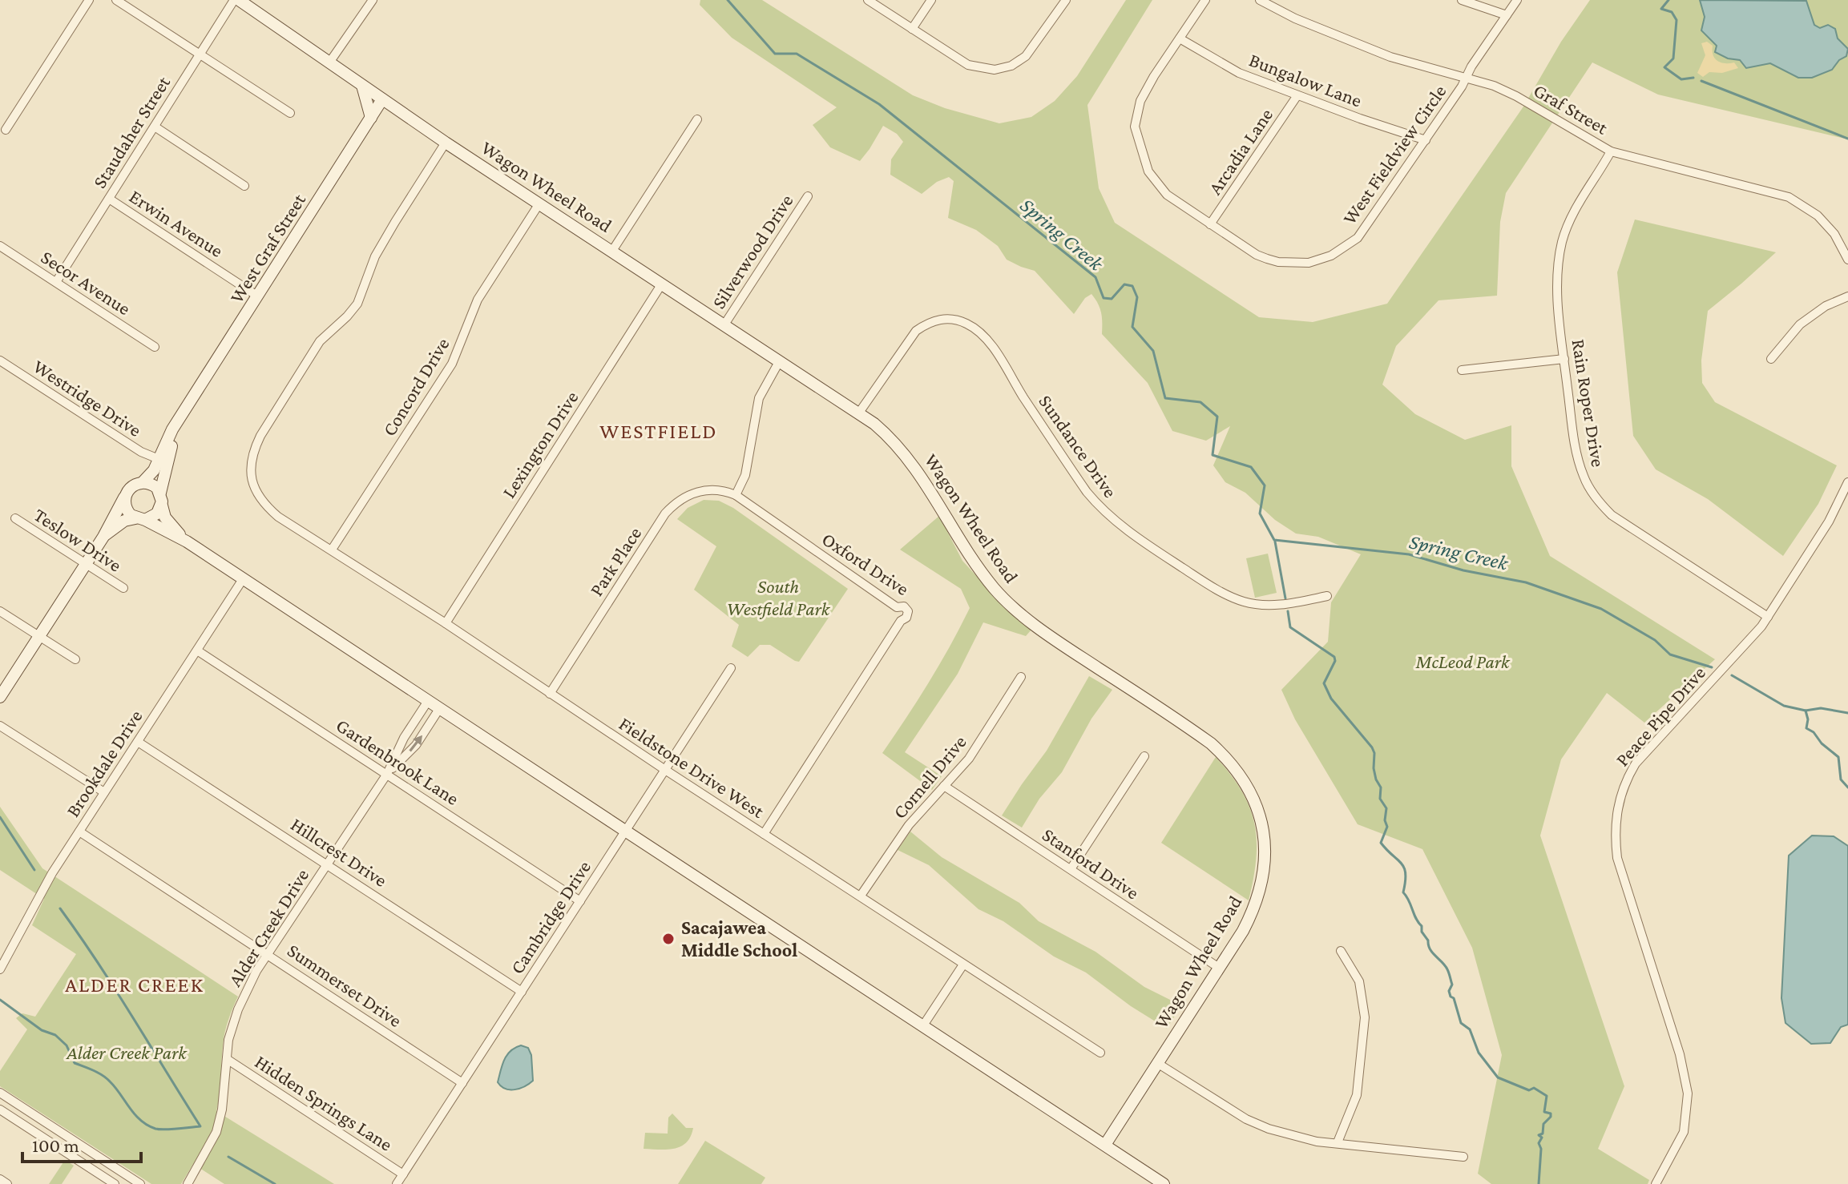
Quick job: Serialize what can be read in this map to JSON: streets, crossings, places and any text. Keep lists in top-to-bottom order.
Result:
{
  "streets": {
    "street": [
      "Bungalow Lane",
      "Graf Street",
      "Staudaher Street",
      "Arcadia Lane",
      "West Fieldview Circle",
      "Wagon Wheel Road",
      "Erwin Avenue",
      "West Graf Street",
      "Silverwood Drive",
      "Secor Avenue",
      "Concord Drive",
      "Westridge Drive",
      "Rain Roper Drive",
      "Lexington Drive",
      "Sundance Drive",
      "Teslow Drive",
      "Park Place",
      "Oxford Drive",
      "Peace Pipe Drive",
      "Gardenbrook Lane",
      "Brookdale Drive",
      "Fieldstone Drive West",
      "Cornell Drive",
      "Hillcrest Drive",
      "Stanford Drive",
      "Cambridge Drive",
      "Alder Creek Drive",
      "Summerset Drive",
      "Hidden Springs Lane"
    ]
  },
  "crossings": [
    ["Bungalow Lane", "Arcadia Lane"],
    ["Bungalow Lane", "West Fieldview Circle"],
    ["Graf Street", "West Fieldview Circle"],
    ["Graf Street", "Rain Roper Drive"],
    ["Staudaher Street", "Wagon Wheel Road"],
    ["Staudaher Street", "Erwin Avenue"],
    ["Staudaher Street", "Secor Avenue"],
    ["Arcadia Lane", "West Fieldview Circle"],
    ["Wagon Wheel Road", "West Graf Street"],
    ["Wagon Wheel Road", "Silverwood Drive"],
    ["Wagon Wheel Road", "Concord Drive"],
    ["Wagon Wheel Road", "Lexington Drive"],
    ["Wagon Wheel Road", "Sundance Drive"],
    ["Wagon Wheel Road", "Fieldstone Drive West"],
    ["Wagon Wheel Road", "Stanford Drive"],
    ["Erwin Avenue", "West Graf Street"],
    ["West Graf Street", "Westridge Drive"],
    ["Concord Drive", "Fieldstone Drive West"],
    ["Rain Roper Drive", "Peace Pipe Drive"],
    ["Lexington Drive", "Fieldstone Drive West"],
    ["Park Place", "Oxford Drive"],
    ["Park Place", "Fieldstone Drive West"],
    ["Oxford Drive", "Fieldstone Drive West"],
    ["Gardenbrook Lane", "Brookdale Drive"],
    ["Gardenbrook Lane", "Cambridge Drive"],
    ["Gardenbrook Lane", "Alder Creek Drive"],
    ["Brookdale Drive", "Hillcrest Drive"],
    ["Brookdale Drive", "Summerset Drive"],
    ["Fieldstone Drive West", "Cornell Drive"],
    ["Fieldstone Drive West", "Cambridge Drive"],
    ["Cornell Drive", "Stanford Drive"],
    ["Hillcrest Drive", "Cambridge Drive"],
    ["Hillcrest Drive", "Alder Creek Drive"],
    ["Cambridge Drive", "Summerset Drive"],
    ["Cambridge Drive", "Hidden Springs Lane"],
    ["Alder Creek Drive", "Summerset Drive"],
    ["Alder Creek Drive", "Hidden Springs Lane"]
  ],
  "districts": ["WESTFIELD", "ALDER CREEK"],
  "water": ["Spring Creek"],
  "parks": ["South Westfield Park", "McLeod Park", "Alder Creek Park"],
  "places": ["Sacajawea Middle School"],
  "scale_bar": "100 m"
}
